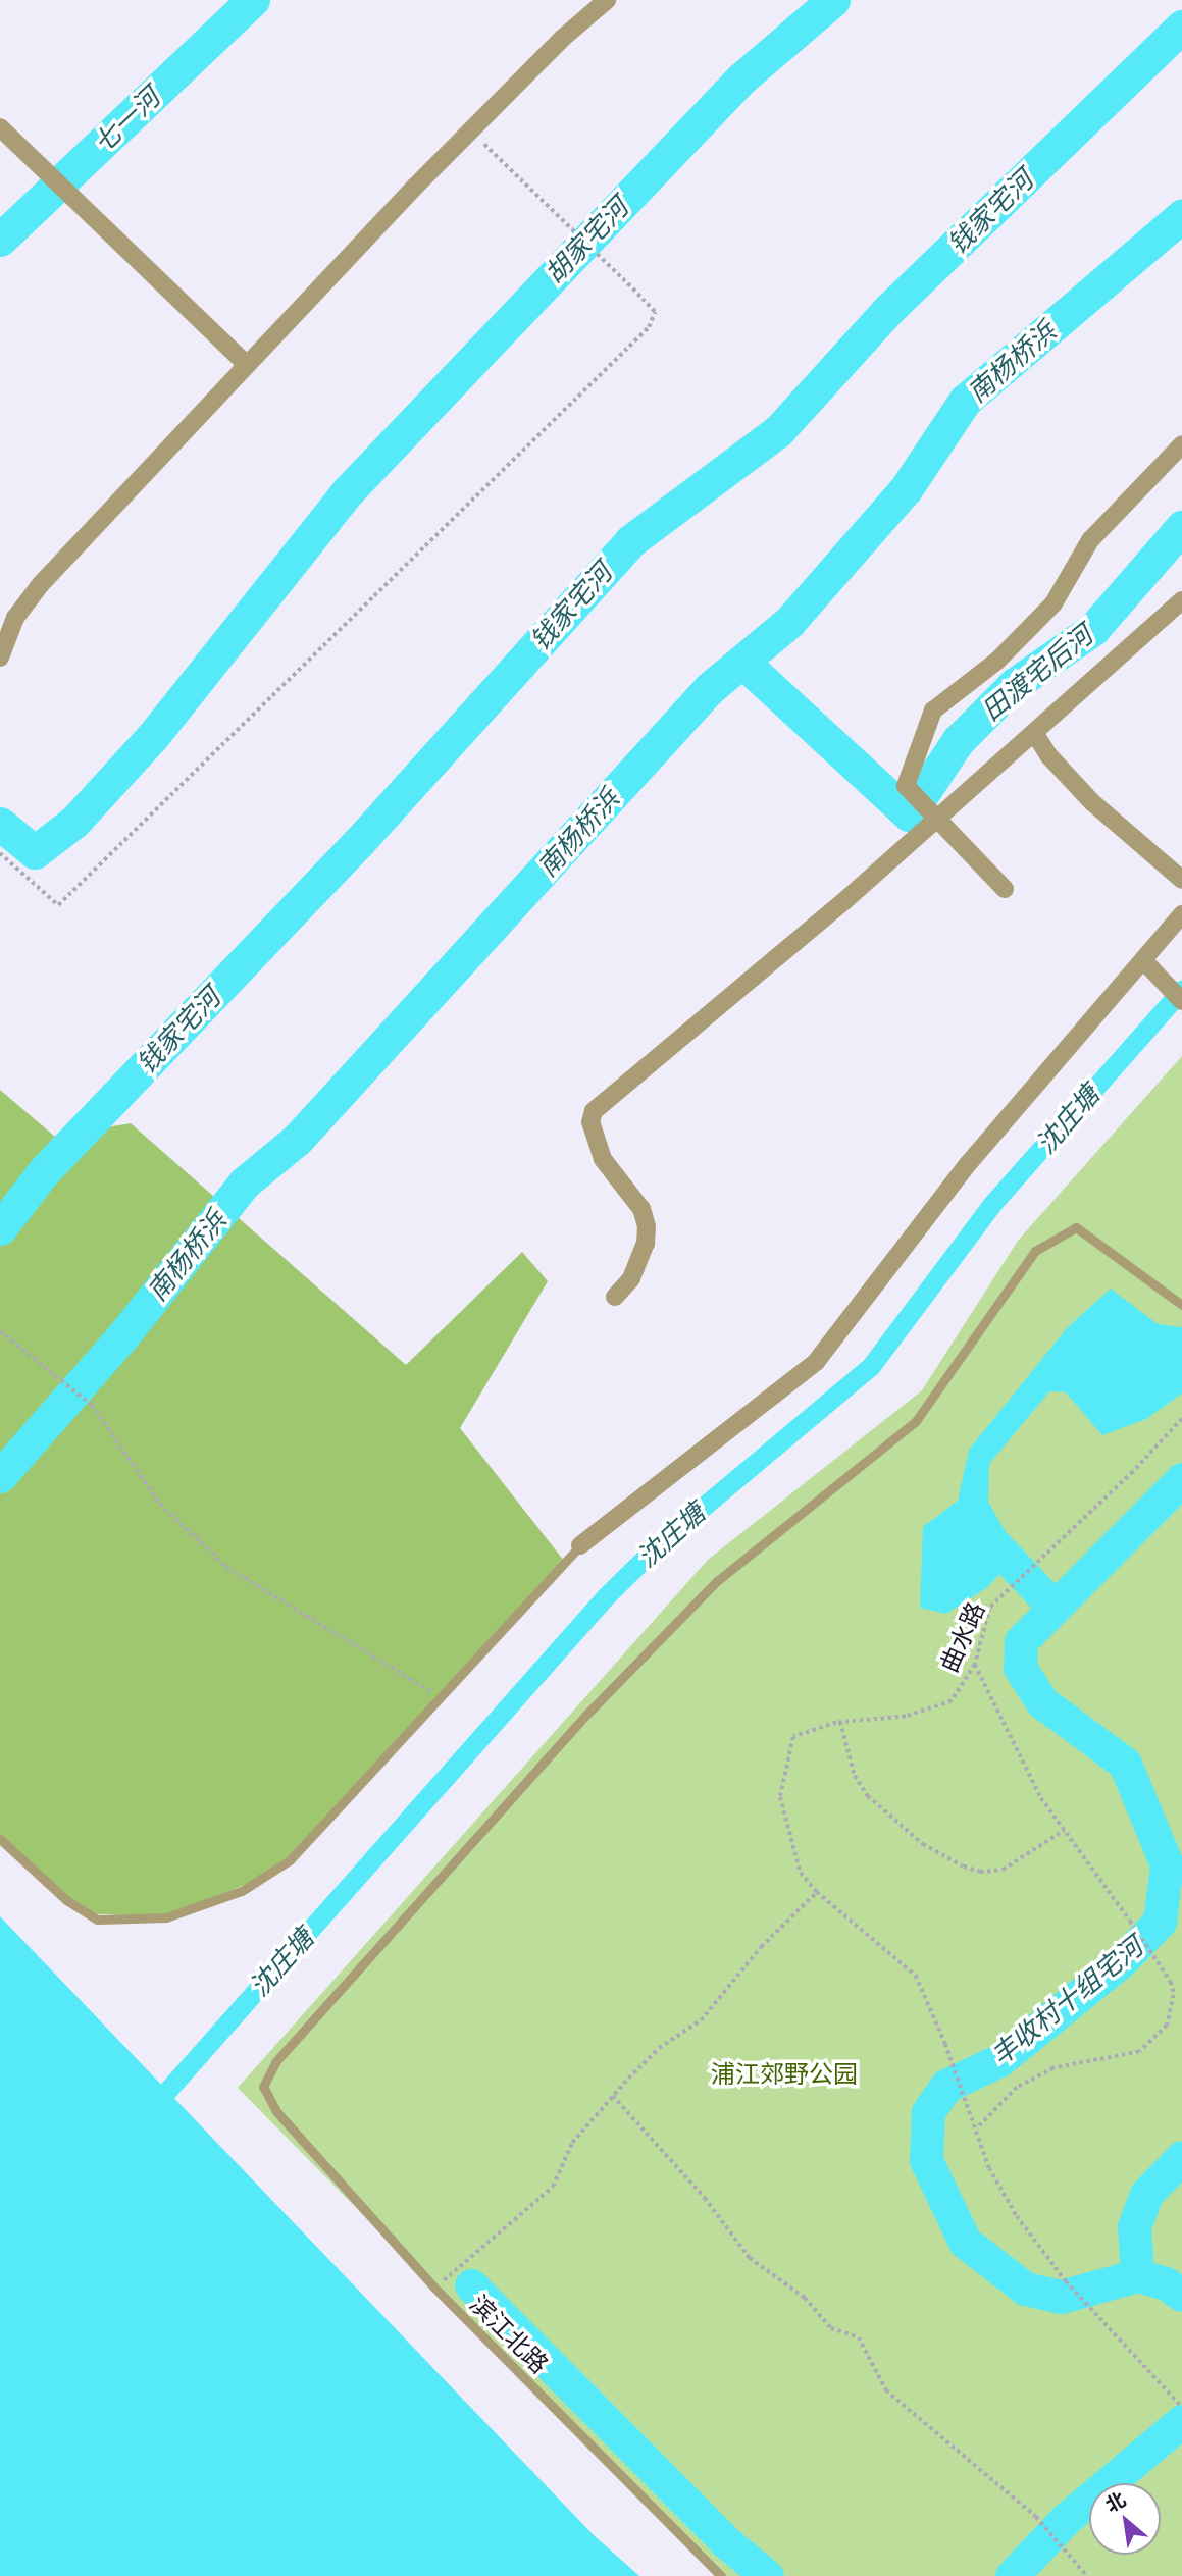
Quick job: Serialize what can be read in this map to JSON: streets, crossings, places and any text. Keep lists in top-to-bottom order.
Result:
{
  "streets": {
    "lane": ["滨江北路"],
    "path": ["曲水路"]
  },
  "water": [
    "七一河",
    "钱家宅河",
    "胡家宅河",
    "南杨桥浜",
    "田渡宅后河",
    "沈庄塘",
    "丰收村十组宅河"
  ],
  "parks": ["浦江郊野公园"],
  "north": "top left"
}
